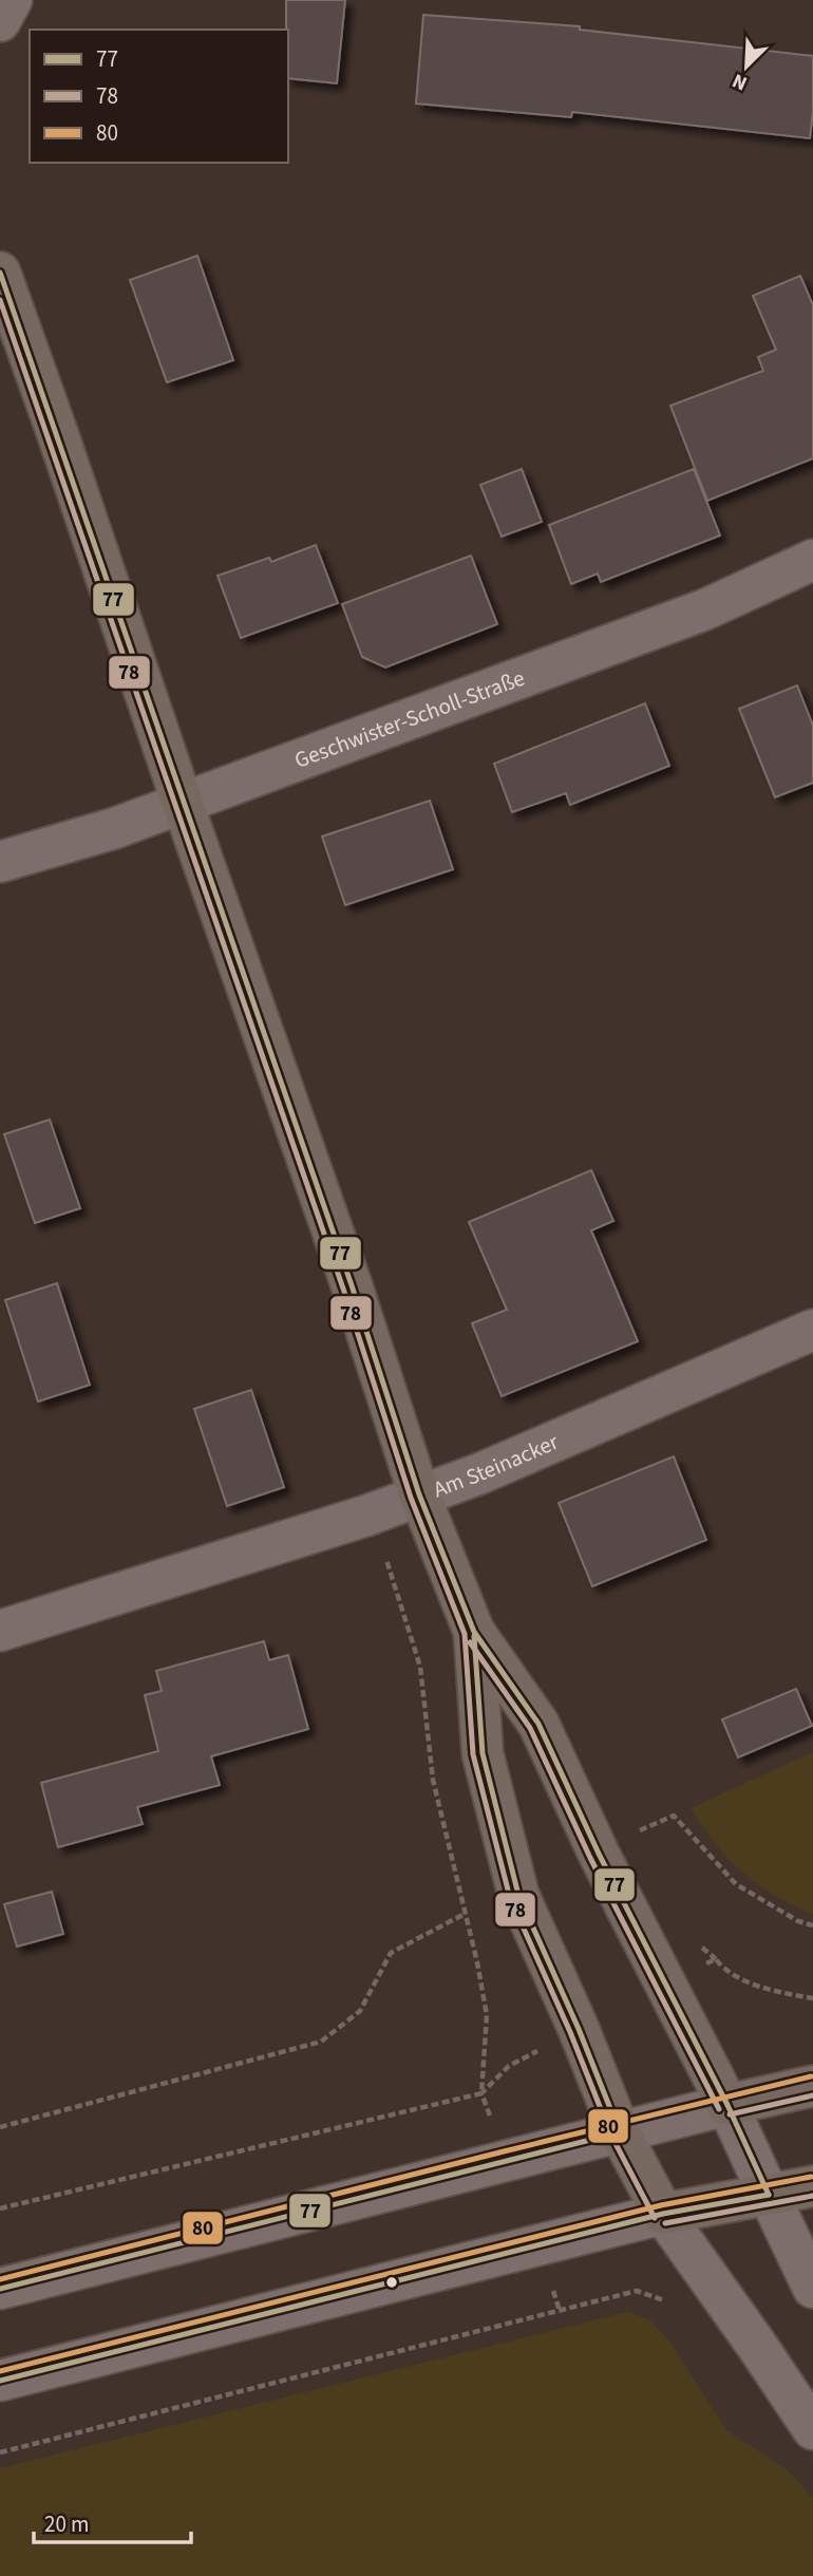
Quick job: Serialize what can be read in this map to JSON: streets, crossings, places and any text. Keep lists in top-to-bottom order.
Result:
{
  "streets": {
    "street": ["Geschwister-Scholl-Straße", "Am Steinacker"]
  },
  "lines": ["transit line 77", "transit line 78", "transit line 80"],
  "legend": ["77", "78", "80"],
  "scale_bar": "20 m",
  "north": "bottom left"
}
